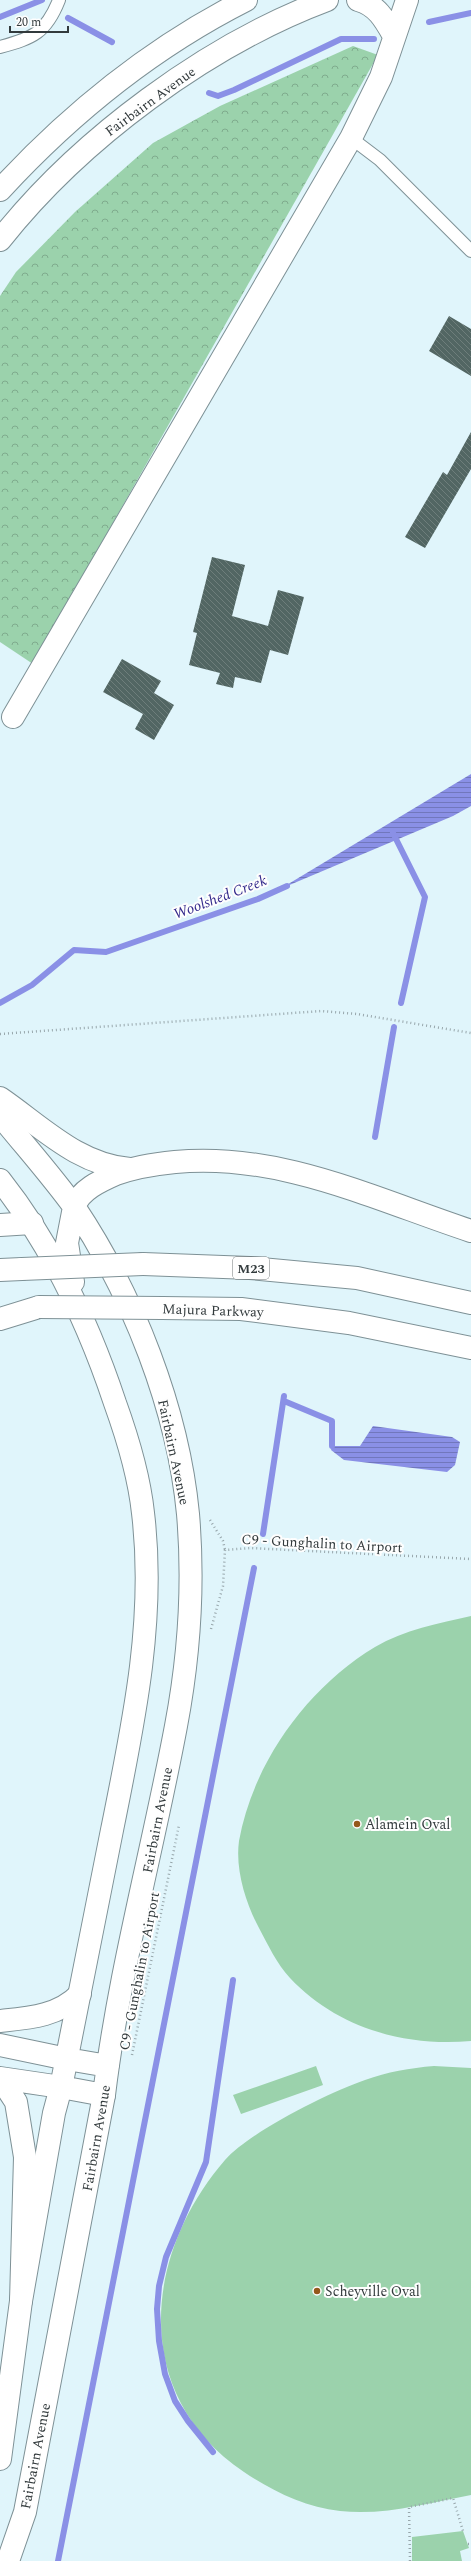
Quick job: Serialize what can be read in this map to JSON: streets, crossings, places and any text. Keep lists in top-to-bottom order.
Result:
{
  "streets": {
    "main road": ["Fairbairn Avenue", "M23", "Majura Parkway"],
    "path": ["C9 - Gunghalin to Airport"]
  },
  "water": ["Woolshed Creek"],
  "places": ["Alamein Oval", "Scheyville Oval"],
  "scale_bar": "20 m"
}
